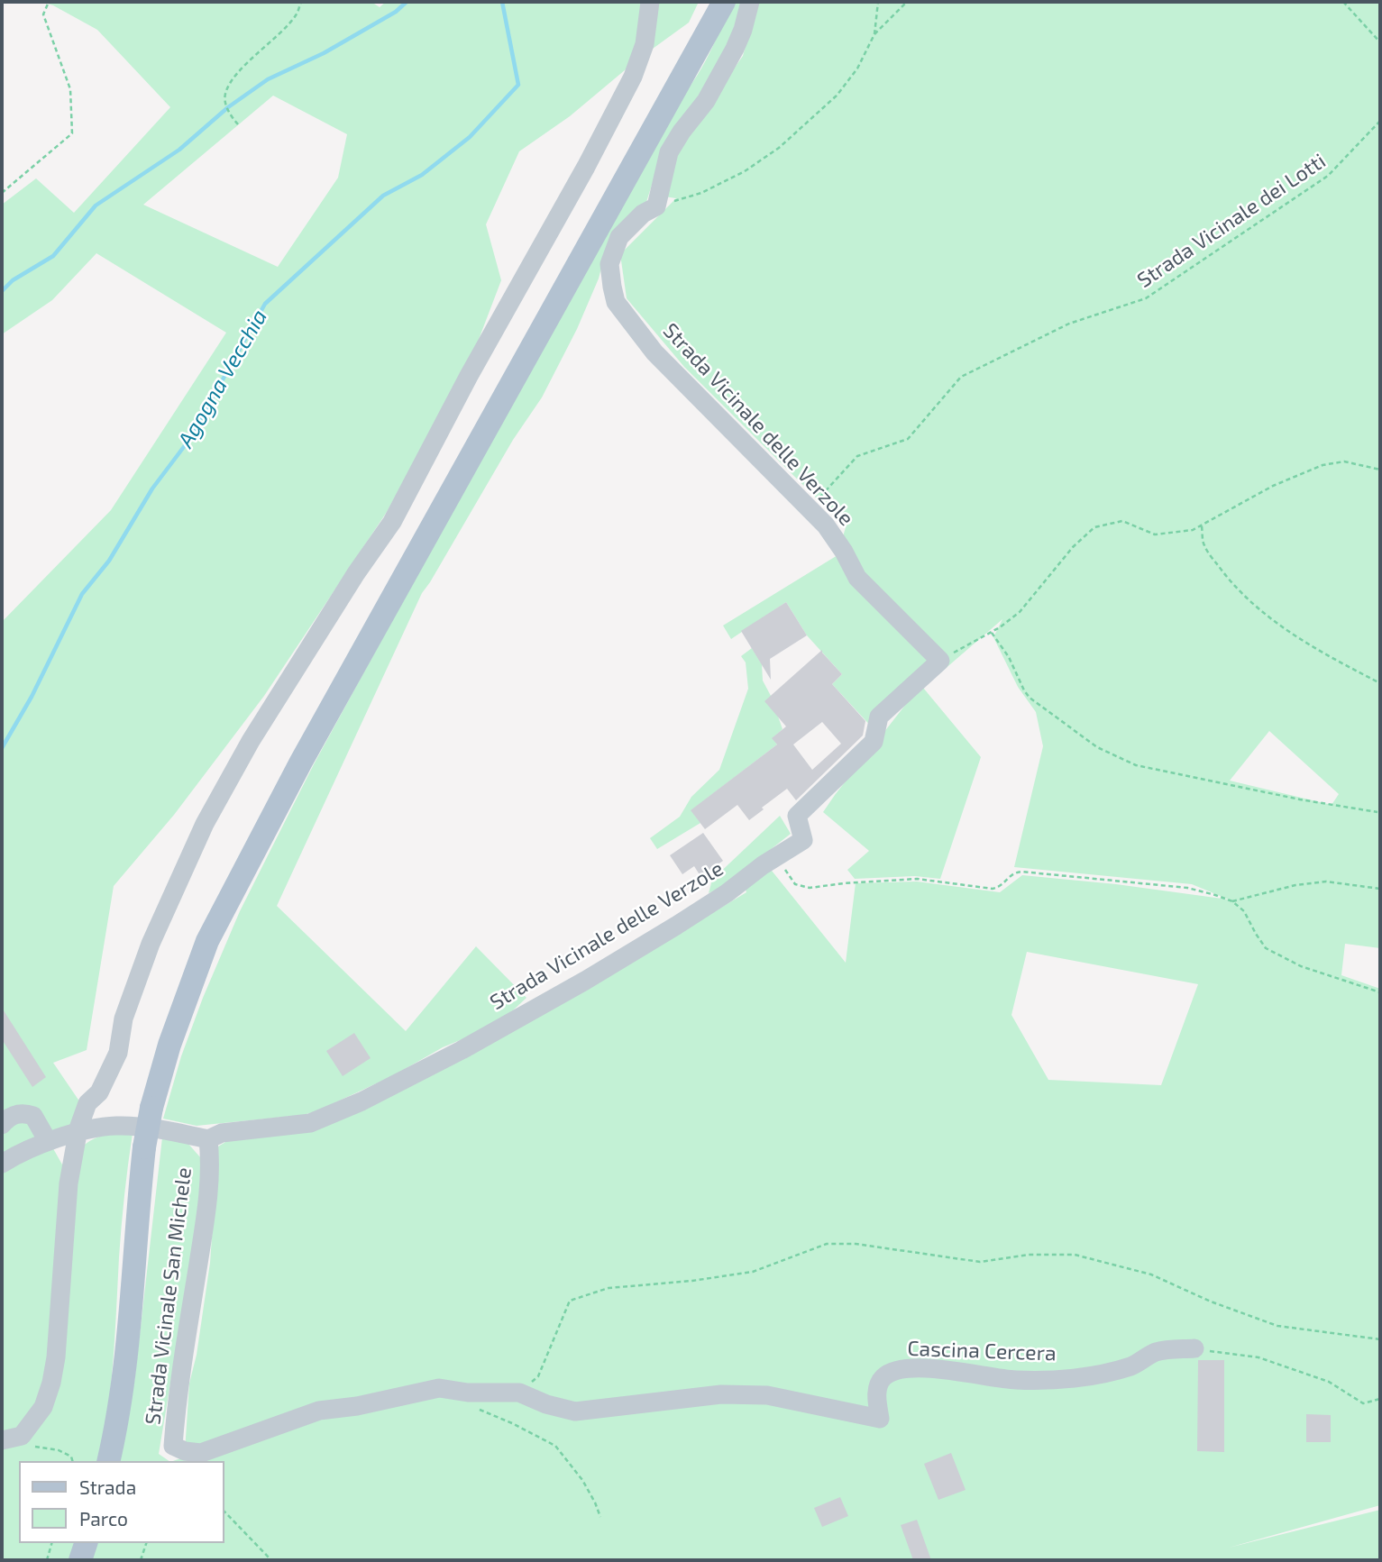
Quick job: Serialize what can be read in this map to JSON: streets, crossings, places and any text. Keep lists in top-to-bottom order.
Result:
{
  "streets": {
    "street": ["Strada Vicinale delle Verzole", "Strada Vicinale San Michele", "Cascina Cercera"],
    "path": ["Strada Vicinale dei Lotti"]
  },
  "crossings": [
    ["Strada Vicinale dei Lotti", "Strada Vicinale delle Verzole"],
    ["Strada Vicinale delle Verzole", "Strada Vicinale San Michele"]
  ],
  "water": ["Agogna Vecchia"],
  "legend": ["Strada", "Parco"]
}
